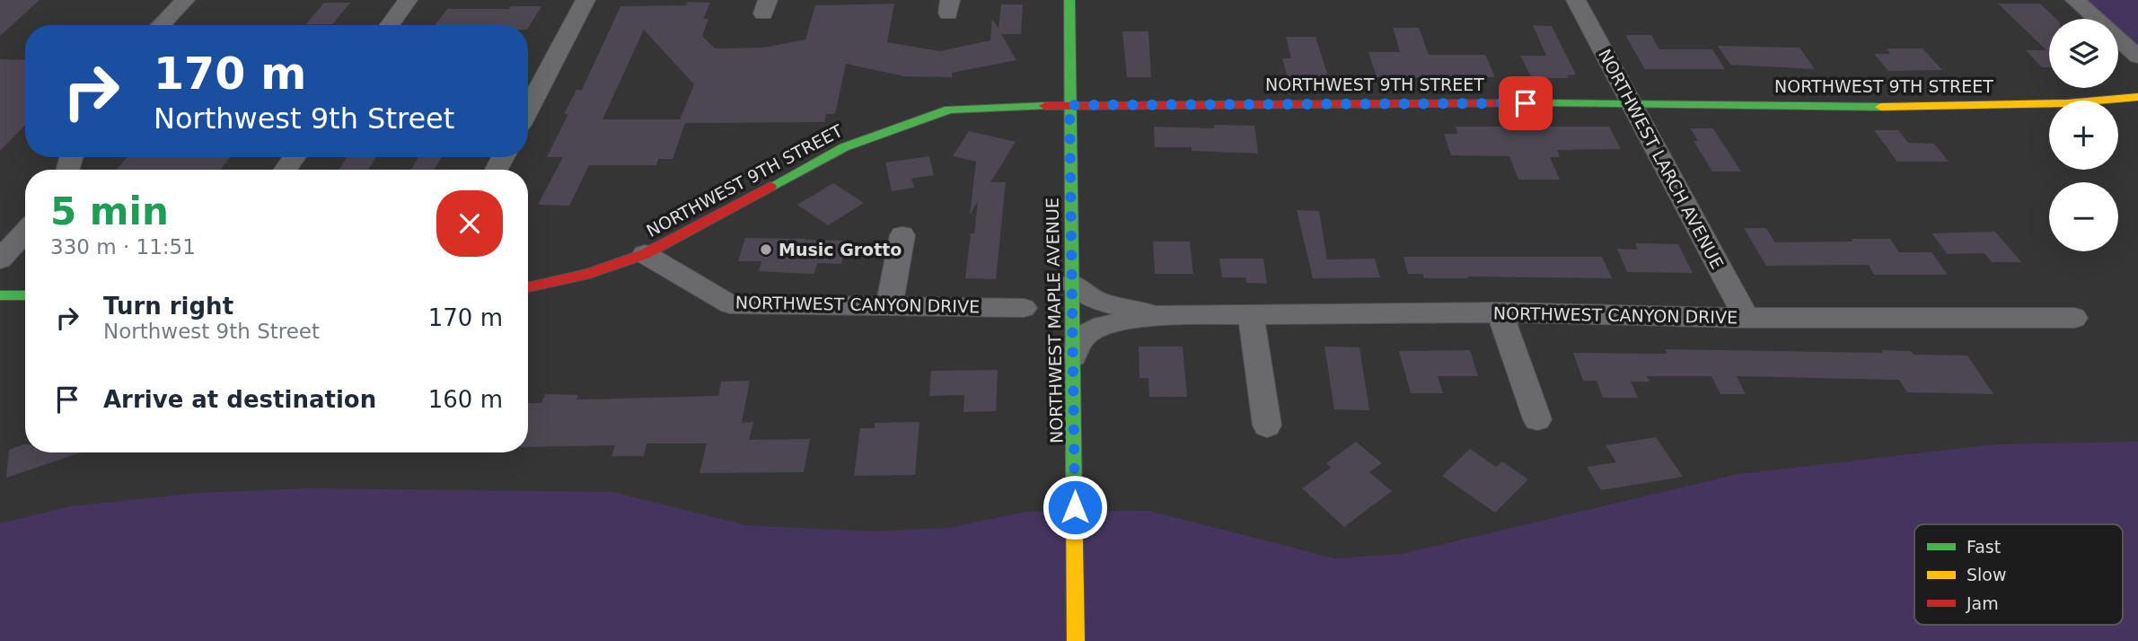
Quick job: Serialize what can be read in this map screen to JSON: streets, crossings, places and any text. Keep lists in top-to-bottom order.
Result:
{
  "streets": {
    "street": [
      "NORTHWEST 9TH STREET",
      "NORTHWEST LARCH AVENUE",
      "NORTHWEST CANYON DRIVE",
      "NORTHWEST MAPLE AVENUE"
    ]
  },
  "crossings": [
    ["NORTHWEST 9TH STREET", "NORTHWEST LARCH AVENUE"],
    ["NORTHWEST 9TH STREET", "NORTHWEST CANYON DRIVE"],
    ["NORTHWEST 9TH STREET", "NORTHWEST MAPLE AVENUE"],
    ["NORTHWEST LARCH AVENUE", "NORTHWEST CANYON DRIVE"],
    ["NORTHWEST CANYON DRIVE", "NORTHWEST MAPLE AVENUE"]
  ],
  "places": ["Music Grotto"],
  "legend": ["Fast", "Slow", "Jam"],
  "page": {
    "map_buttons": ["+", "−"],
    "turn": ["170 m", "Northwest 9th Street"],
    "heading": ["5 min", "330 m · 11:51"],
    "list": [
      {
        "name": "Turn right",
        "note": "Northwest 9th Street",
        "value": "170 m"
      },
      {
        "name": "Arrive at destination",
        "value": "160 m"
      }
    ]
  }
}
